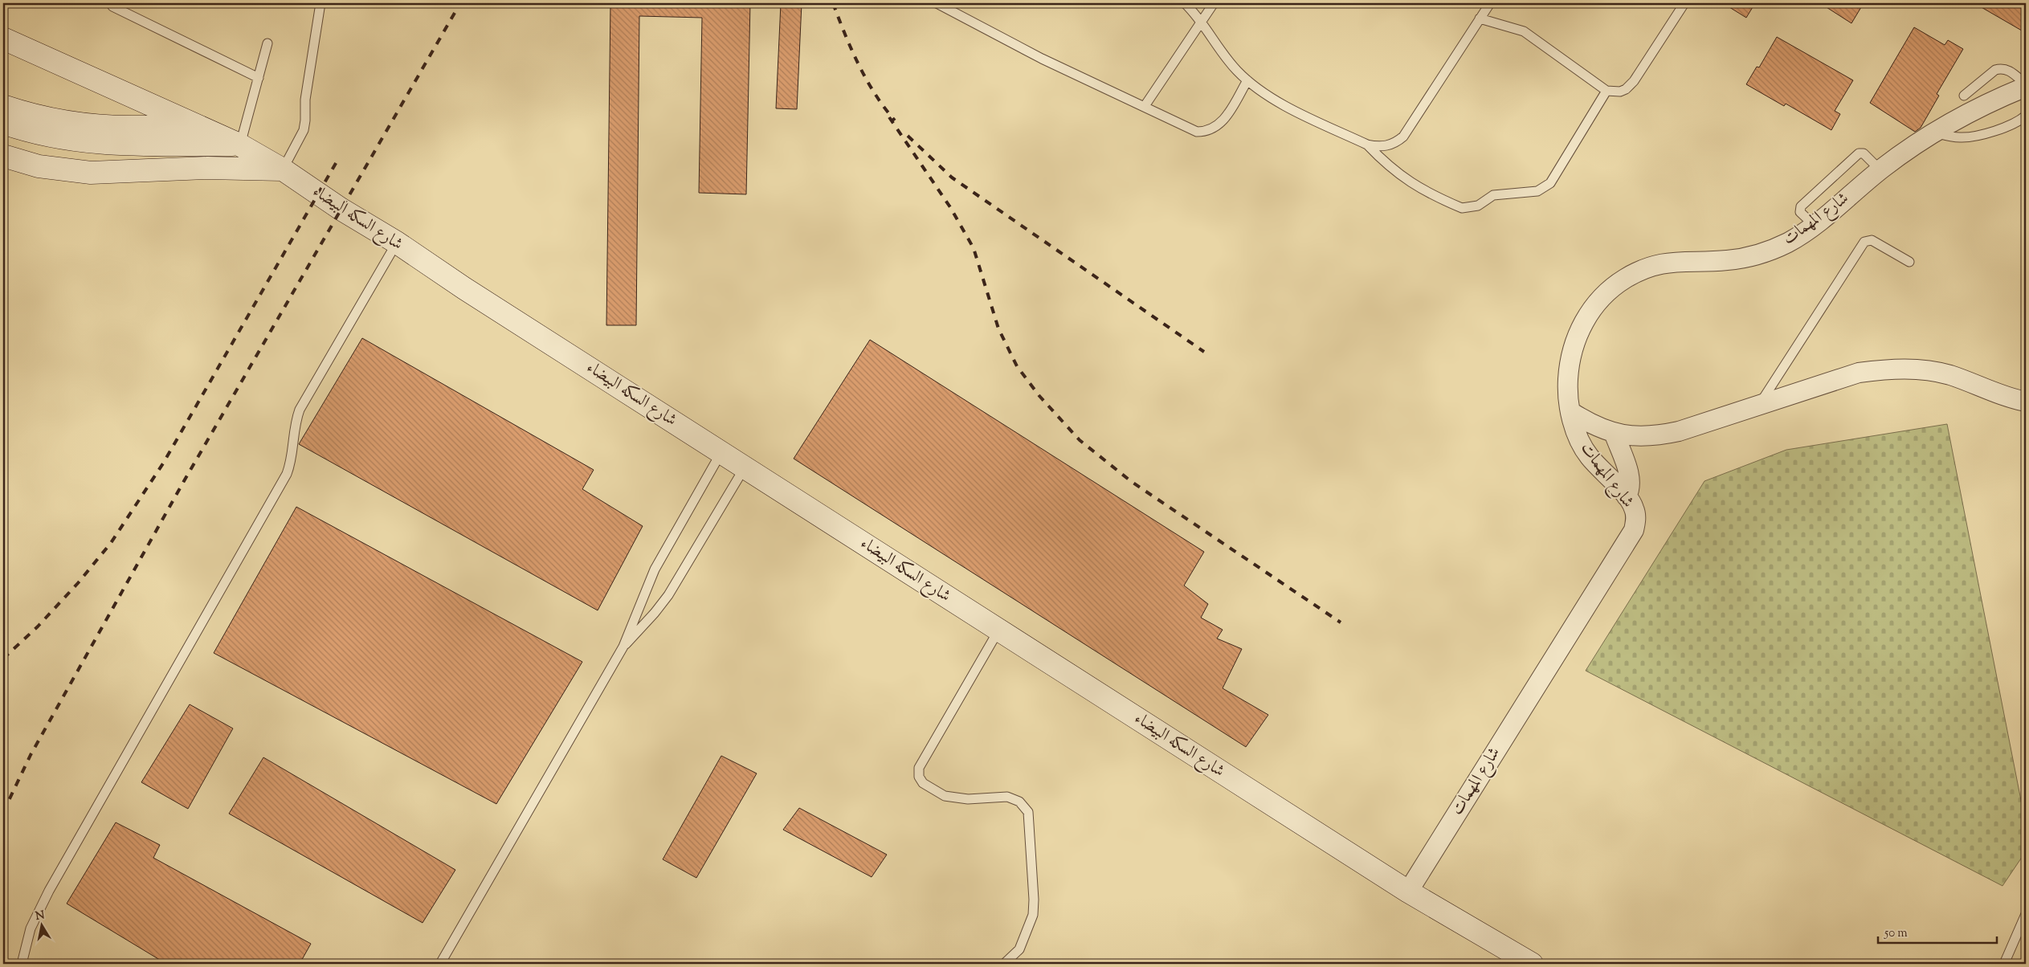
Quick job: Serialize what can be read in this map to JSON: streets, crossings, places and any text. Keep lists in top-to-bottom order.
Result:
{
  "streets": {
    "street": ["شارع السكه البيضاء", "شارع المهمات"]
  },
  "crossings": [
    ["شارع السكه البيضاء", "شارع المهمات"]
  ],
  "scale_bar": "50 m",
  "north": "top"
}
